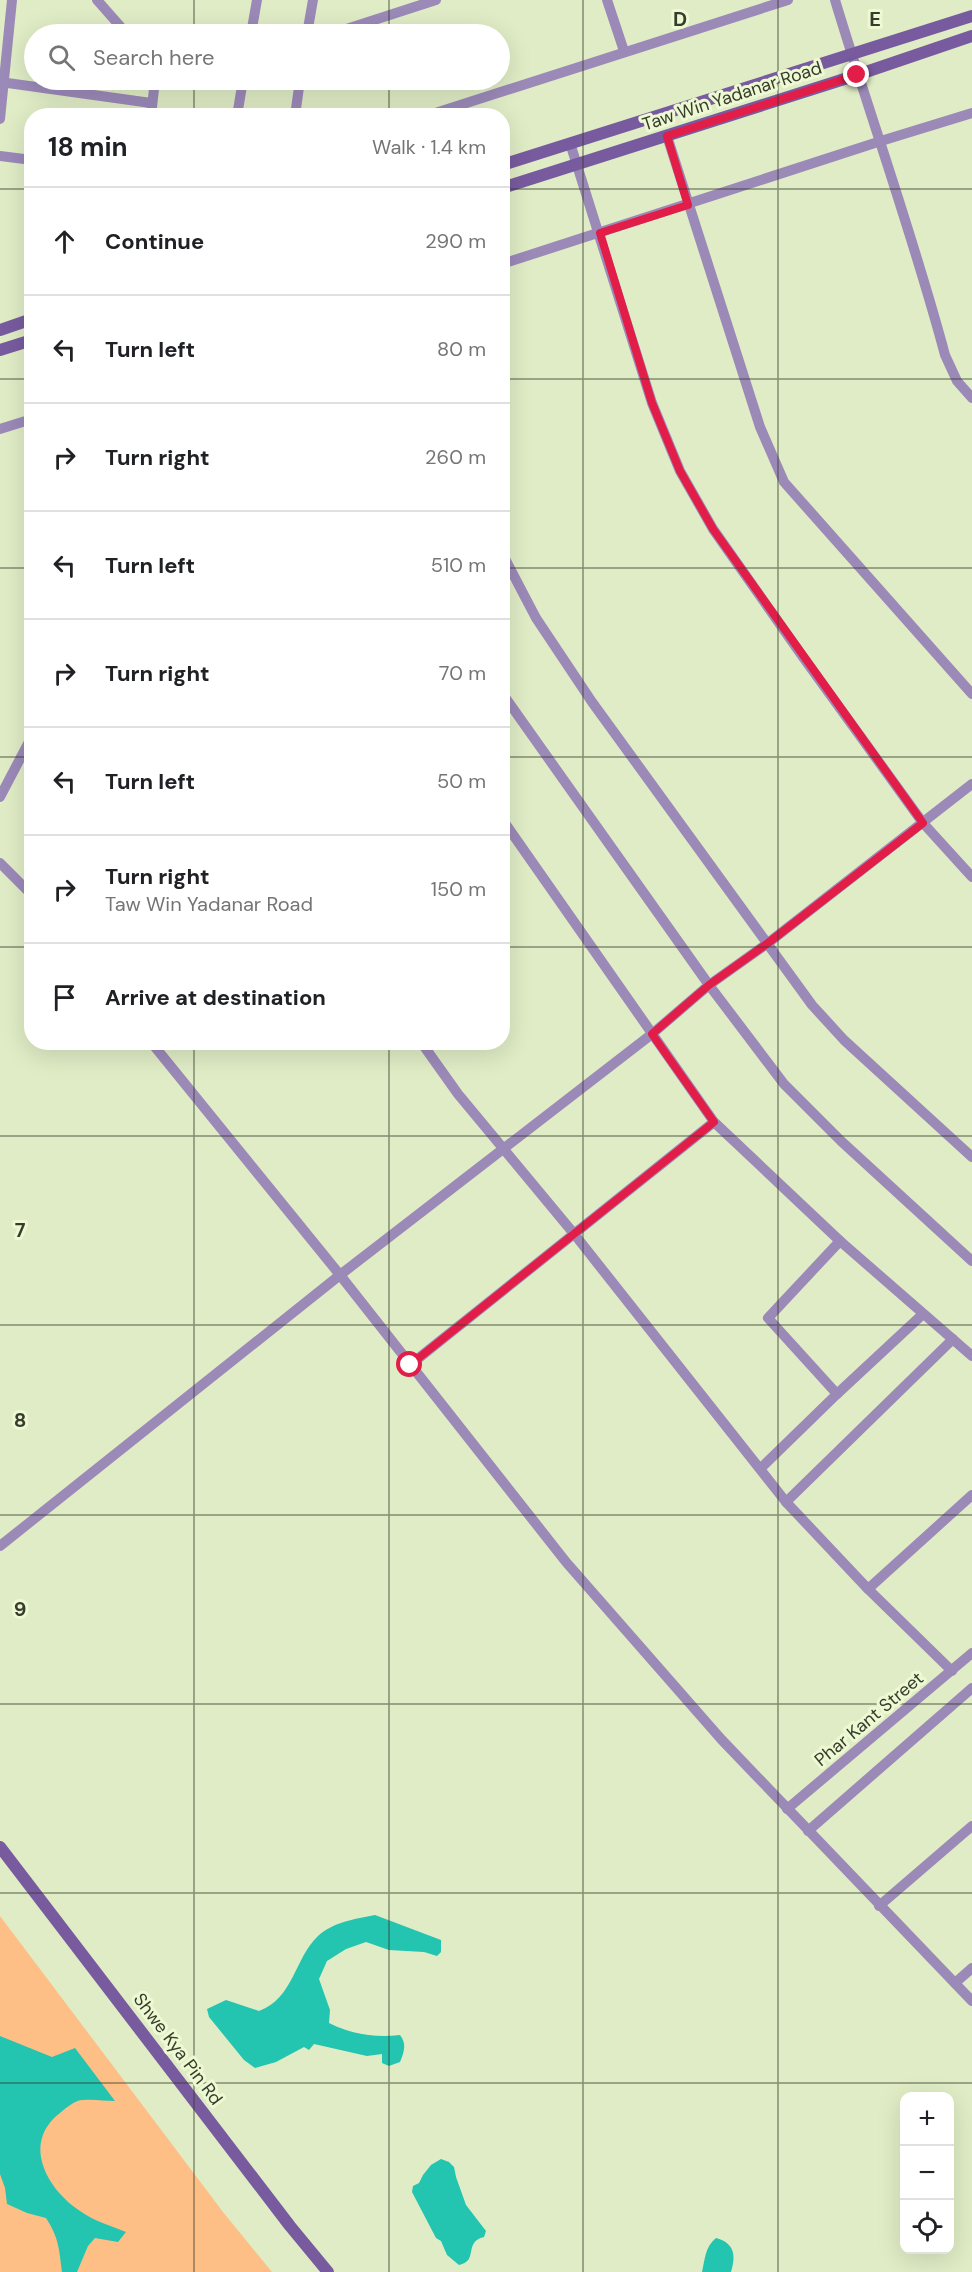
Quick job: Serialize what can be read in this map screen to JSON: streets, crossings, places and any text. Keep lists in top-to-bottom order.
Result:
{
  "streets": {
    "main road": ["Taw Win Yadanar Road", "Shwe Kya Pin Rd"],
    "street": ["Phar Kant Street"]
  },
  "page": {
    "search": "Search here",
    "heading": ["18 min", "Walk · 1.4 km"],
    "list": [
      ["Continue", "290 m"],
      ["Turn left", "80 m"],
      ["Turn right", "260 m"],
      ["Turn left", "510 m"],
      ["Turn right", "70 m"],
      ["Turn left", "50 m"],
      ["Turn right", "Taw Win Yadanar Road", "150 m"],
      "Arrive at destination"
    ],
    "map_buttons": ["+", "−"]
  },
  "grid": {
    "columns": ["D", "E"],
    "rows": ["7", "8", "9"]
  }
}
